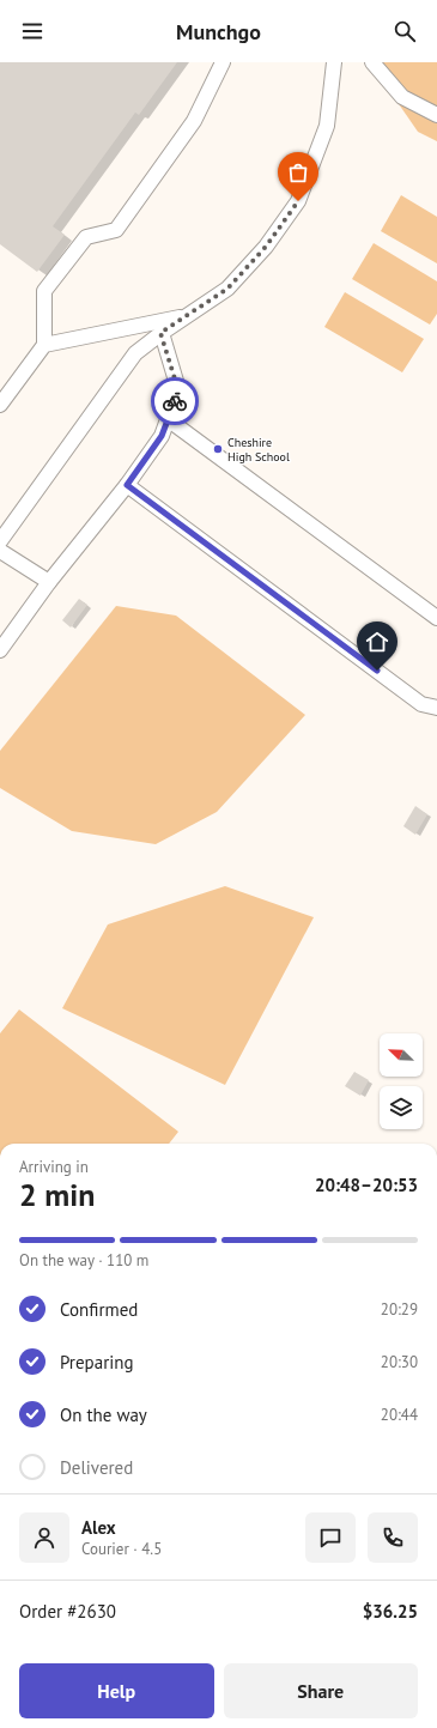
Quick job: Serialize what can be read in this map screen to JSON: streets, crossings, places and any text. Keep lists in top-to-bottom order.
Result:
{
  "places": ["Cheshire High School"],
  "north": "top left",
  "page": {
    "header": "Munchgo",
    "heading": ["2 min", "Arriving in", "20:48–20:53"],
    "panel": [
      "Alex",
      "Courier · 4.5",
      "Order #2630",
      "$36.25"
    ],
    "bar": "On the way · 110 m",
    "list": [
      ["Confirmed", "20:29"],
      ["Preparing", "20:30"],
      ["On the way", "20:44"],
      "Delivered"
    ],
    "buttons": ["Help", "Share"]
  }
}
